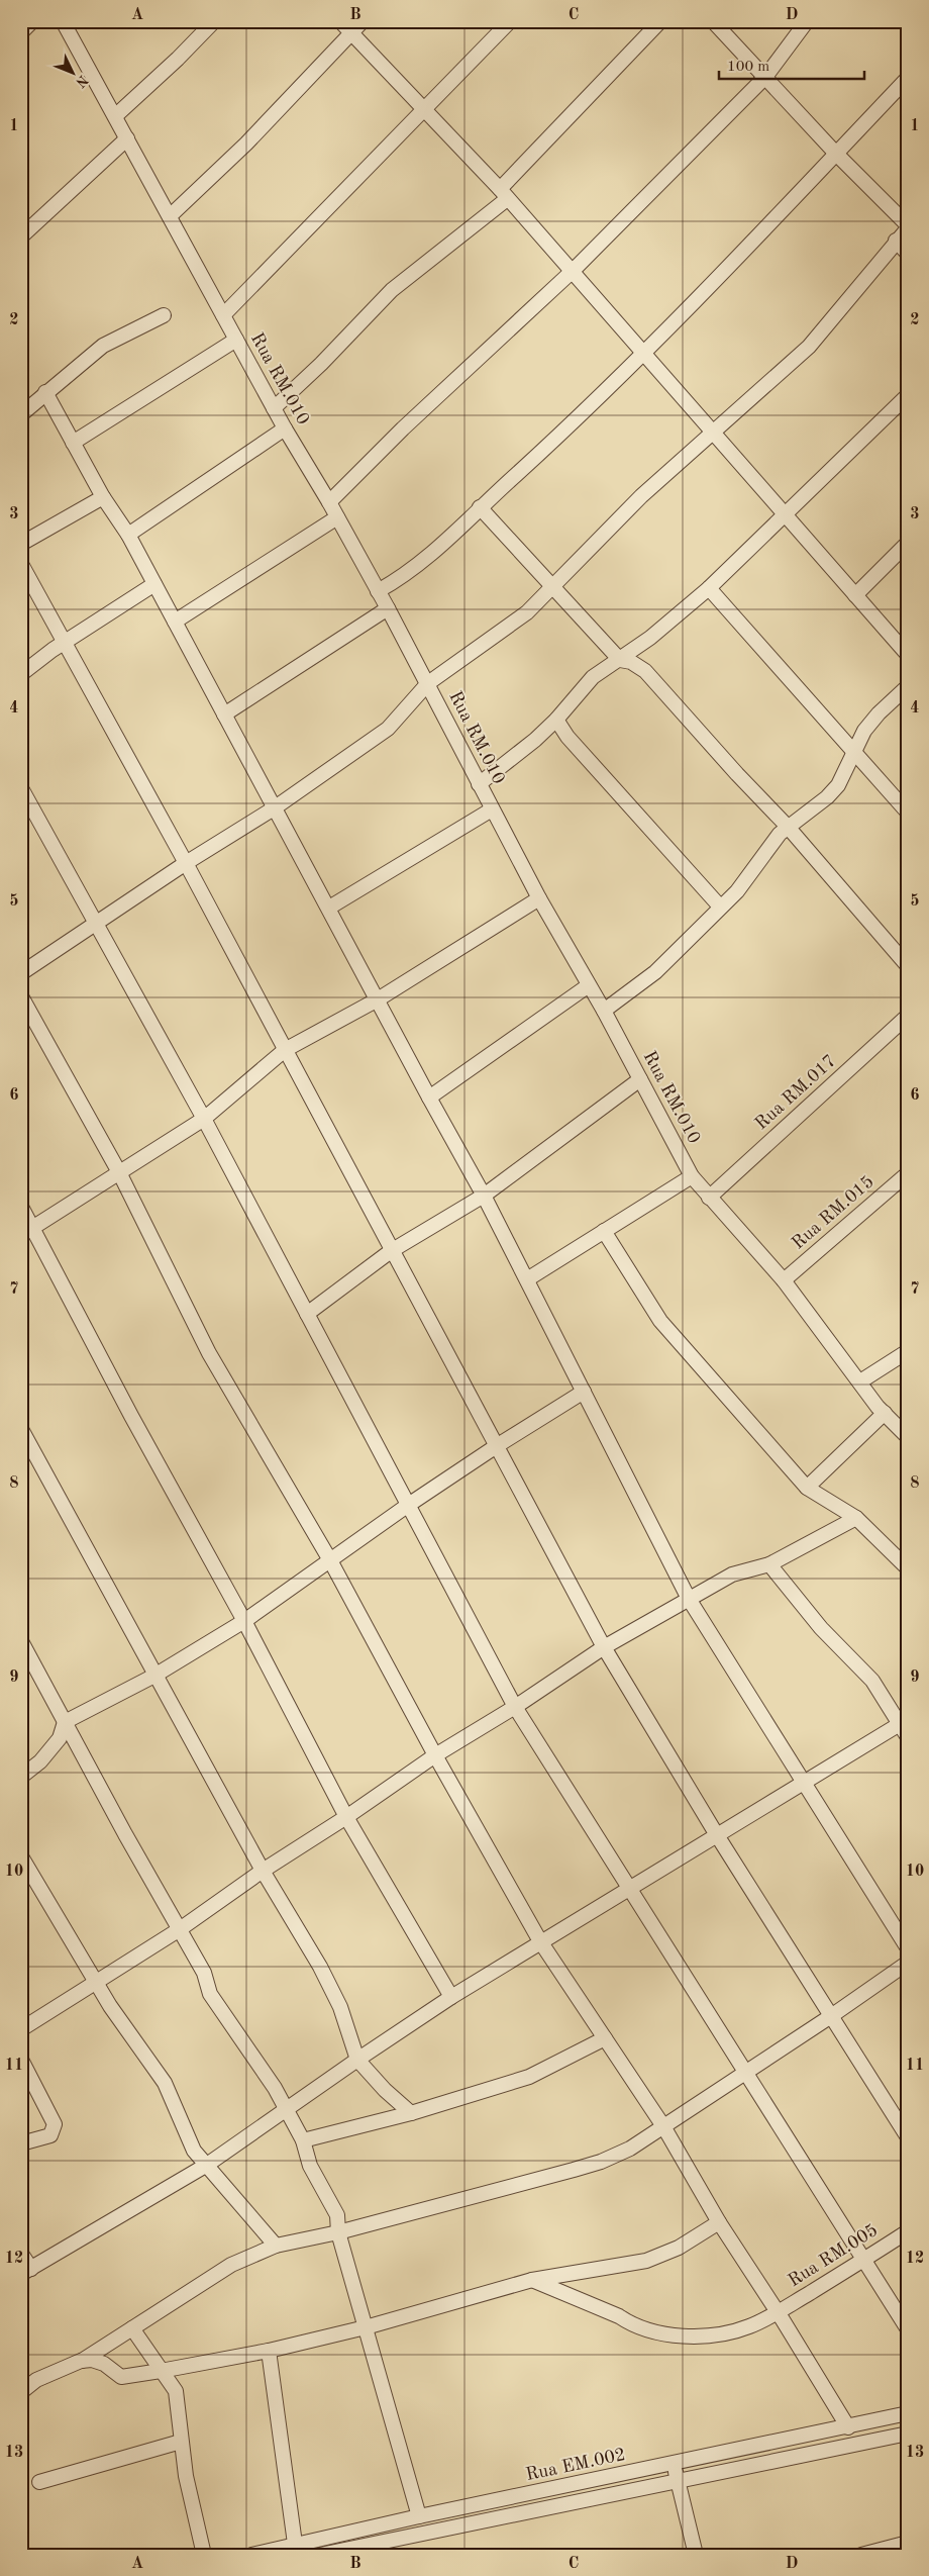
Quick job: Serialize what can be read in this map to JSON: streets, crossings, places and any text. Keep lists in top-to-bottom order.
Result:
{
  "streets": {
    "street": [
      "Rua RM.010",
      "Rua RM.017",
      "Rua RM.015",
      "Rua RM.005",
      "Rua EM.002"
    ]
  },
  "crossings": [
    ["Rua RM.010", "Rua RM.017"],
    ["Rua RM.010", "Rua RM.015"]
  ],
  "scale_bar": "100 m",
  "north": "bottom right",
  "grid": {
    "columns": [
      "A",
      "B",
      "C",
      "D"
    ],
    "rows": [
      "1",
      "2",
      "3",
      "4",
      "5",
      "6",
      "7",
      "8",
      "9",
      "10",
      "11",
      "12",
      "13"
    ]
  }
}
